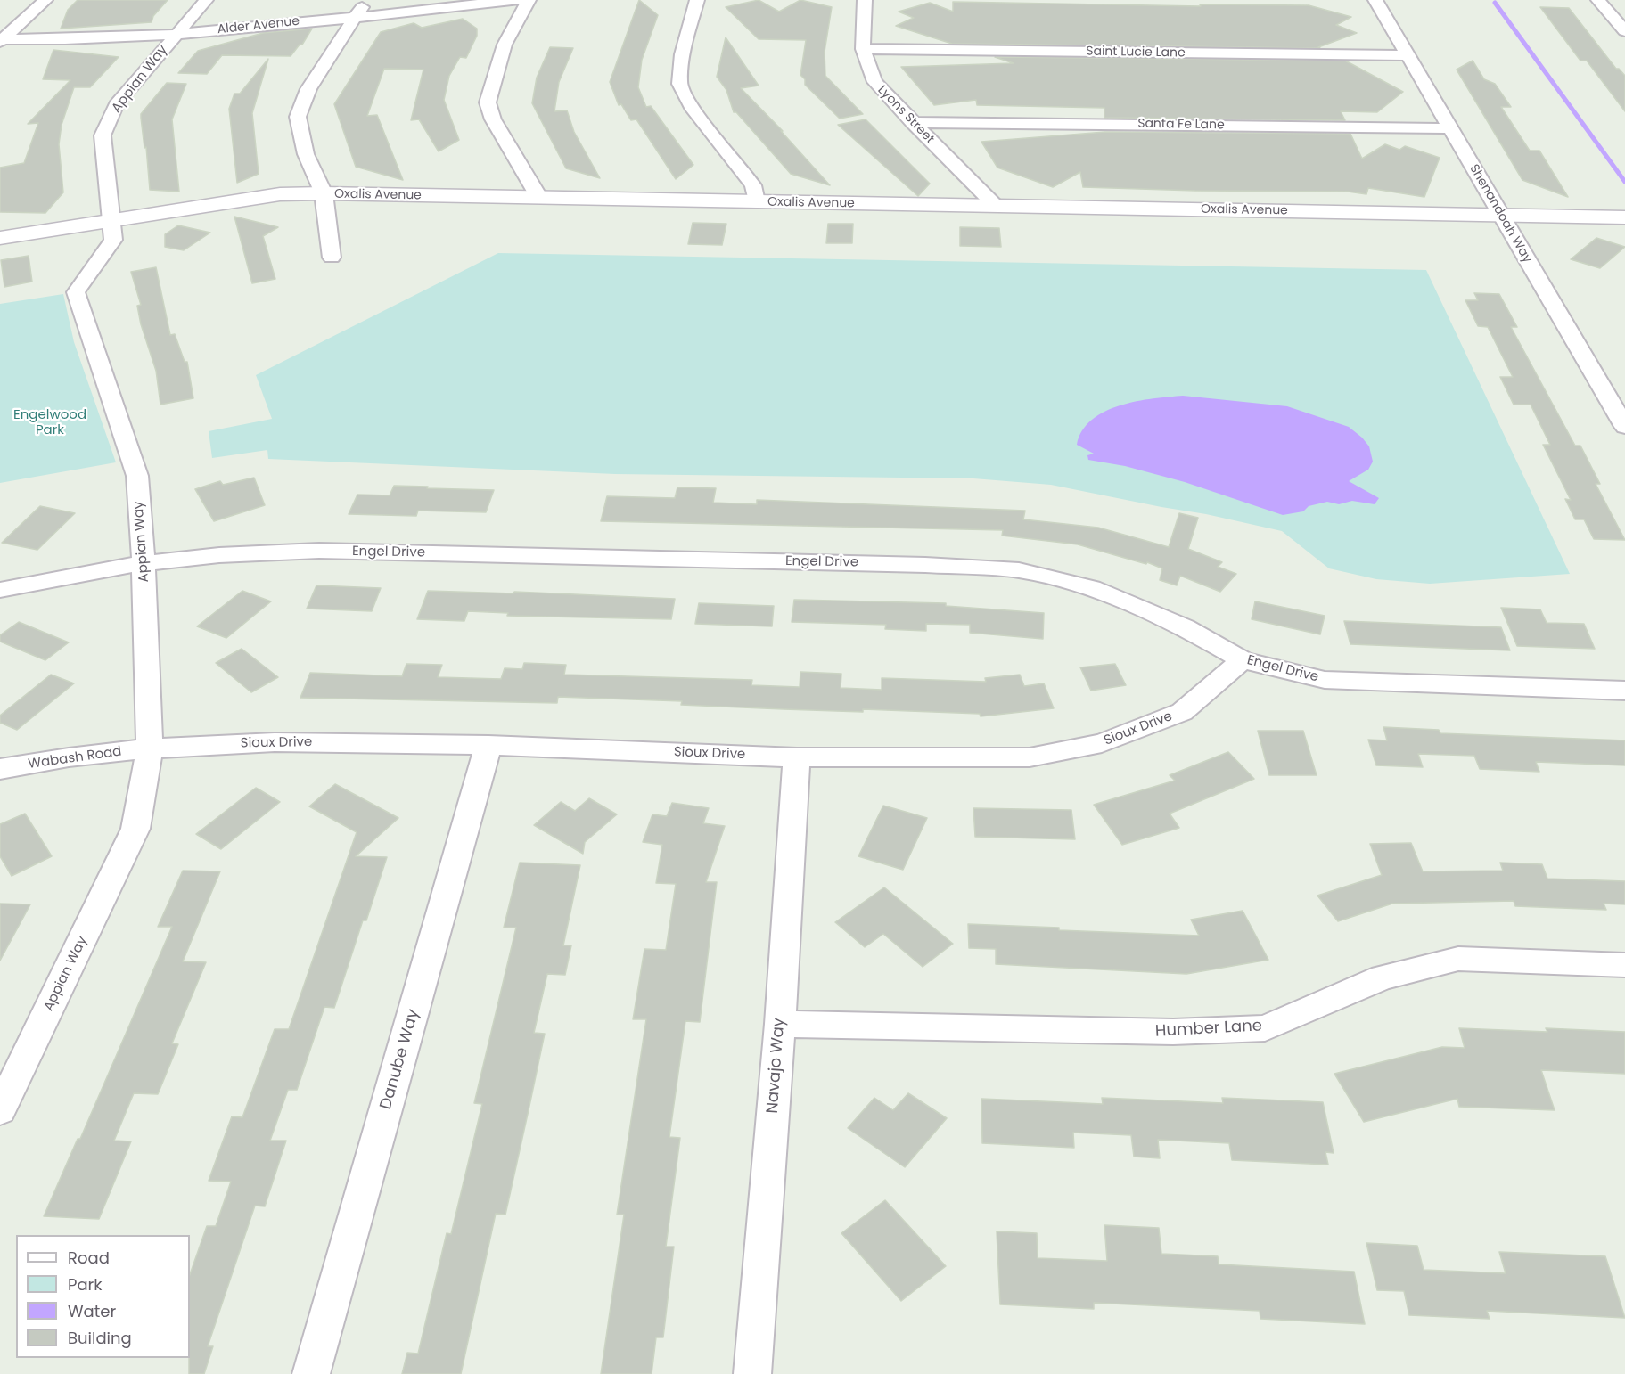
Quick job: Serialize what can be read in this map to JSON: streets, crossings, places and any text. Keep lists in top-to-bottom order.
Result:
{
  "streets": {
    "street": [
      "Alder Avenue",
      "Saint Lucie Lane",
      "Appian Way",
      "Lyons Street",
      "Santa Fe Lane",
      "Oxalis Avenue",
      "Shenandoah Way",
      "Engel Drive",
      "Sioux Drive",
      "Wabash Road",
      "Humber Lane",
      "Danube Way",
      "Navajo Way"
    ]
  },
  "crossings": [
    ["Alder Avenue", "Appian Way"],
    ["Saint Lucie Lane", "Lyons Street"],
    ["Saint Lucie Lane", "Shenandoah Way"],
    ["Appian Way", "Oxalis Avenue"],
    ["Appian Way", "Engel Drive"],
    ["Appian Way", "Sioux Drive"],
    ["Appian Way", "Wabash Road"],
    ["Lyons Street", "Santa Fe Lane"],
    ["Lyons Street", "Oxalis Avenue"],
    ["Santa Fe Lane", "Shenandoah Way"],
    ["Oxalis Avenue", "Shenandoah Way"],
    ["Engel Drive", "Sioux Drive"],
    ["Sioux Drive", "Wabash Road"],
    ["Sioux Drive", "Danube Way"],
    ["Sioux Drive", "Navajo Way"],
    ["Humber Lane", "Navajo Way"]
  ],
  "parks": ["Engelwood Park"],
  "legend": [
    "Road",
    "Park",
    "Water",
    "Building"
  ]
}
